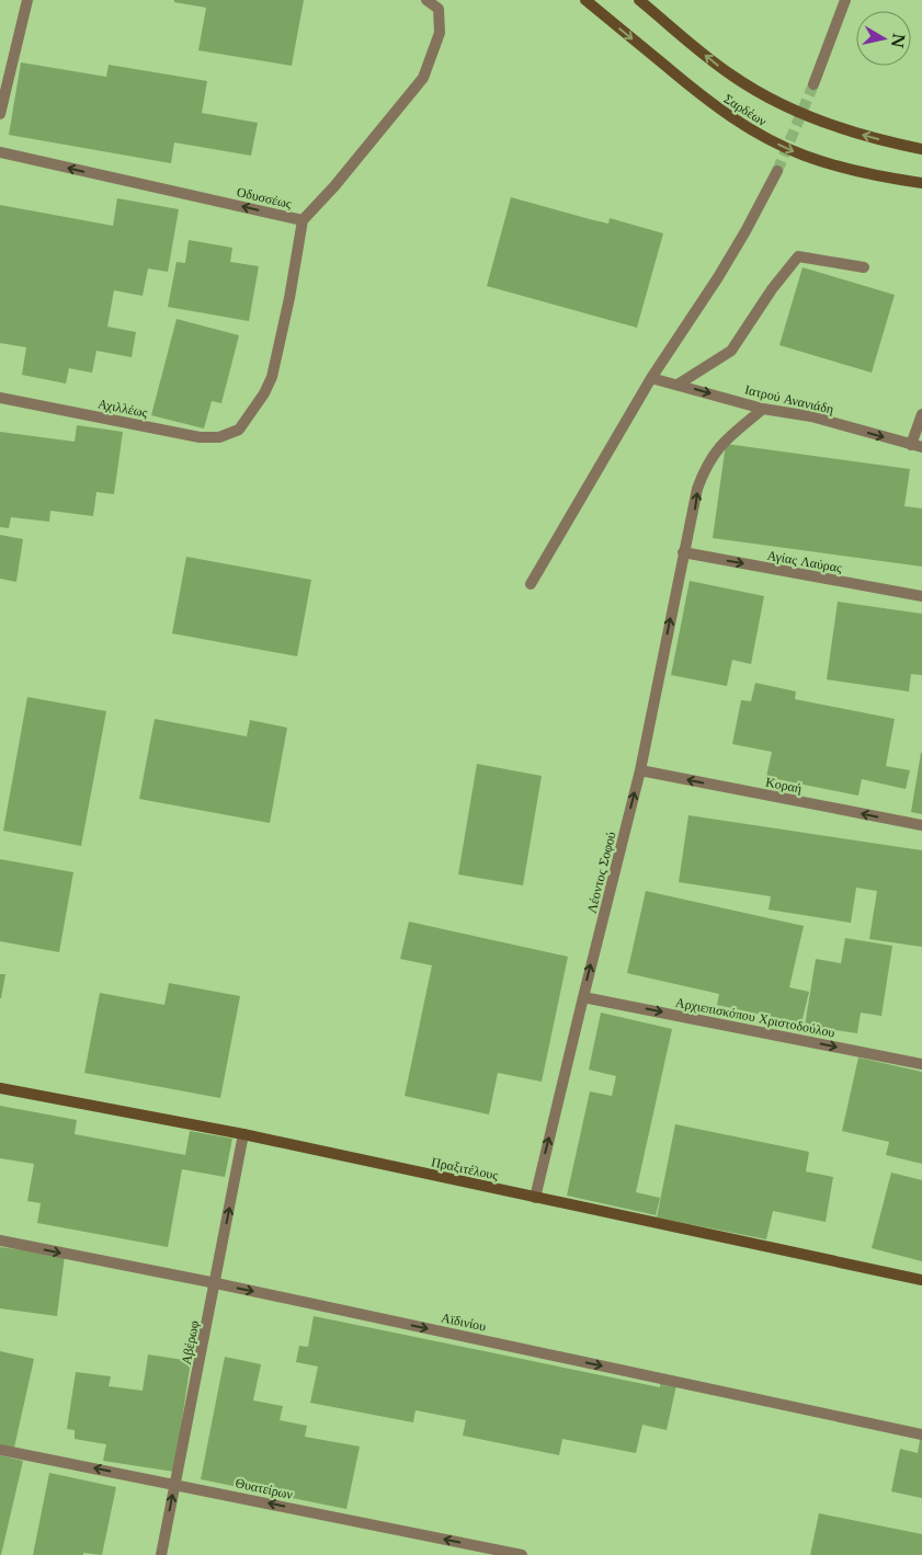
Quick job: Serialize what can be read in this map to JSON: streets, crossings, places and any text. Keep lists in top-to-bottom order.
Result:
{
  "streets": {
    "street": [
      "Σαρδέων",
      "Οδυσσέως",
      "Ιατρού Ανανιάδη",
      "Αχιλλέως",
      "Αγίας Λαύρας",
      "Κοραή",
      "Λέοντος Σοφού",
      "Αρχιεπισκόπου Χριστοδούλου",
      "Πραξιτέλους",
      "Αϊδινίου",
      "Αβέρωφ",
      "Θυατείρων"
    ]
  },
  "crossings": [
    ["Οδυσσέως", "Αχιλλέως"],
    ["Ιατρού Ανανιάδη", "Λέοντος Σοφού"],
    ["Αγίας Λαύρας", "Λέοντος Σοφού"],
    ["Κοραή", "Λέοντος Σοφού"],
    ["Λέοντος Σοφού", "Αρχιεπισκόπου Χριστοδούλου"],
    ["Λέοντος Σοφού", "Πραξιτέλους"],
    ["Πραξιτέλους", "Αβέρωφ"],
    ["Αϊδινίου", "Αβέρωφ"],
    ["Αβέρωφ", "Θυατείρων"]
  ],
  "one_way": [
    "Οδυσσέως",
    "Ιατρού Ανανιάδη",
    "Αγίας Λαύρας",
    "Κοραή",
    "Λέοντος Σοφού",
    "Αρχιεπισκόπου Χριστοδούλου",
    "Αϊδινίου",
    "Αβέρωφ",
    "Θυατείρων"
  ],
  "north": "right"
}
